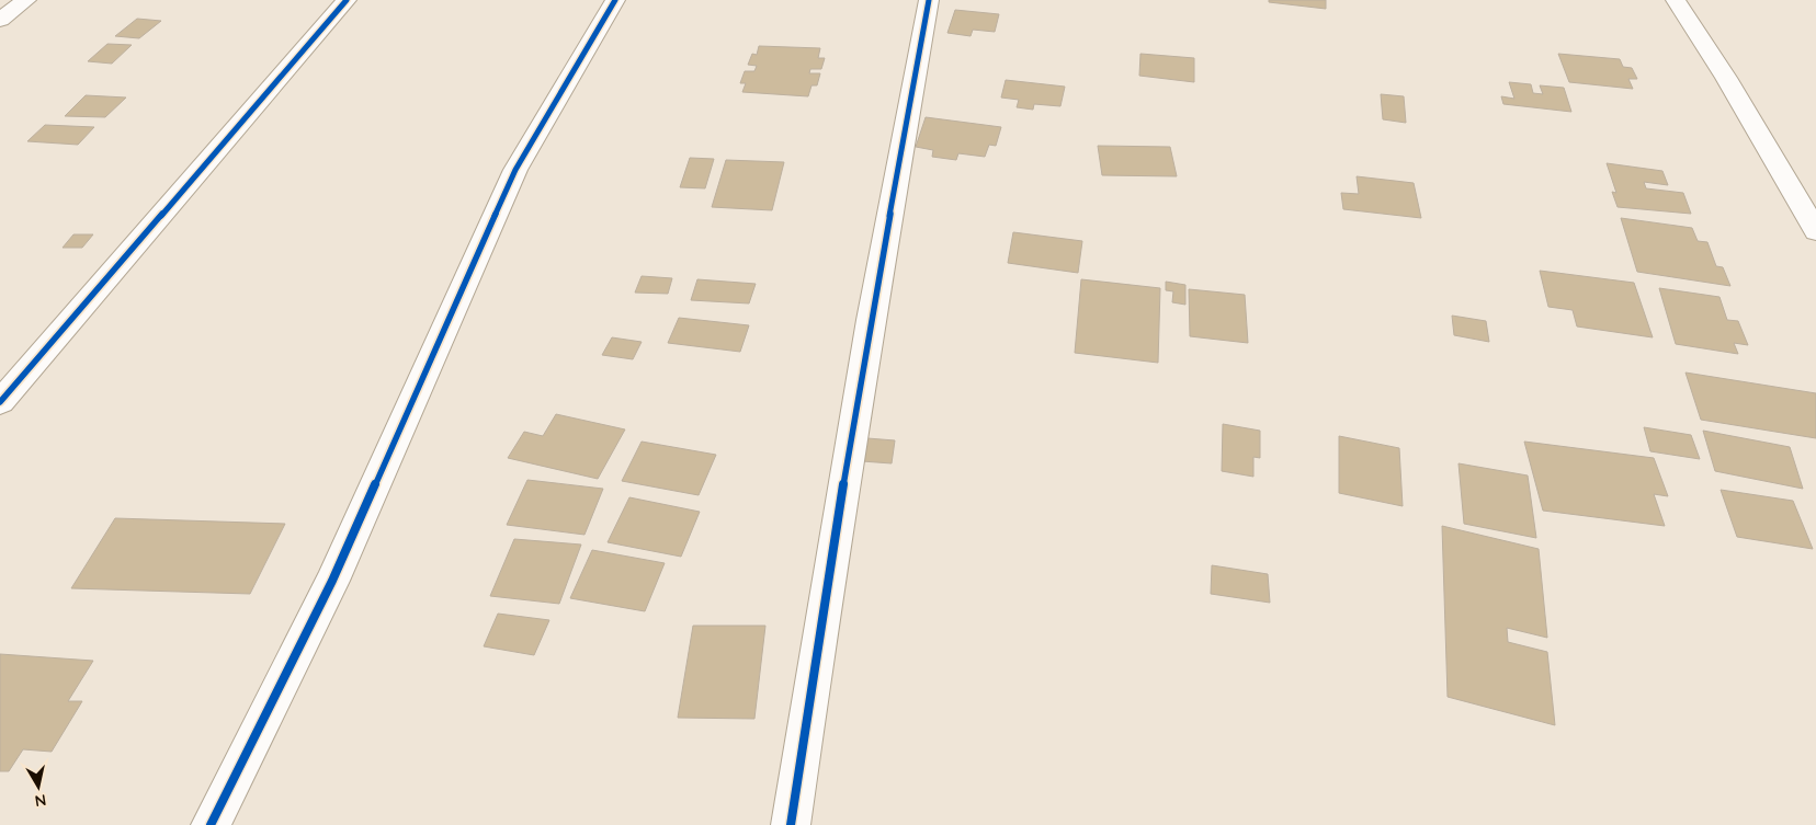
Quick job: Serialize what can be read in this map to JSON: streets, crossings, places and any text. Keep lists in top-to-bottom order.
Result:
{
  "north": "bottom"
}
